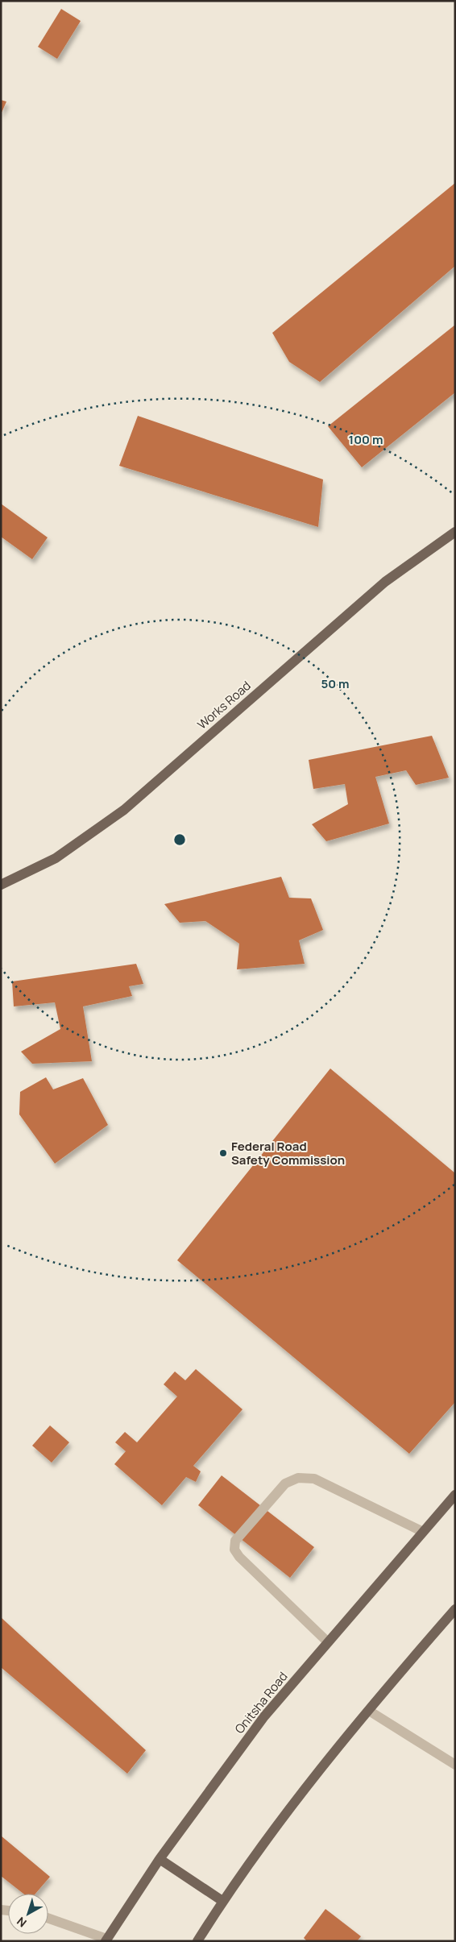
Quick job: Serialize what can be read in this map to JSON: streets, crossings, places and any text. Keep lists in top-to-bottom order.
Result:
{
  "streets": {
    "main road": ["Works Road", "Onitsha Road"]
  },
  "places": ["Federal Road Safety Commission"],
  "north": "bottom left",
  "rings": ["100 m", "50 m"]
}
